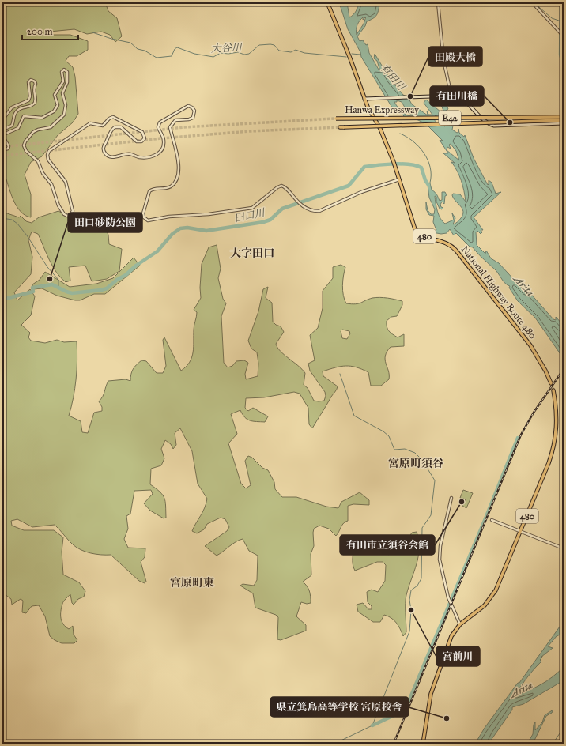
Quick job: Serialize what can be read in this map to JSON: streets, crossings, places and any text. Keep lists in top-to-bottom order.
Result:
{
  "streets": {
    "highway": [
      "Hanwa Expressway",
      "E42",
      "480",
      "National Highway Route 480"
    ]
  },
  "districts": ["大字田口", "宮原町須谷", "宮原町東"],
  "water": [
    "大谷川",
    "有田川",
    "田口川",
    "Arita"
  ],
  "places": [
    "田殿大橋",
    "有田川橋",
    "田口砂防公園",
    "有田市立須谷会館",
    "宮前川",
    "県立箕島高等学校 宮原校舎"
  ],
  "scale_bar": "200 m"
}
